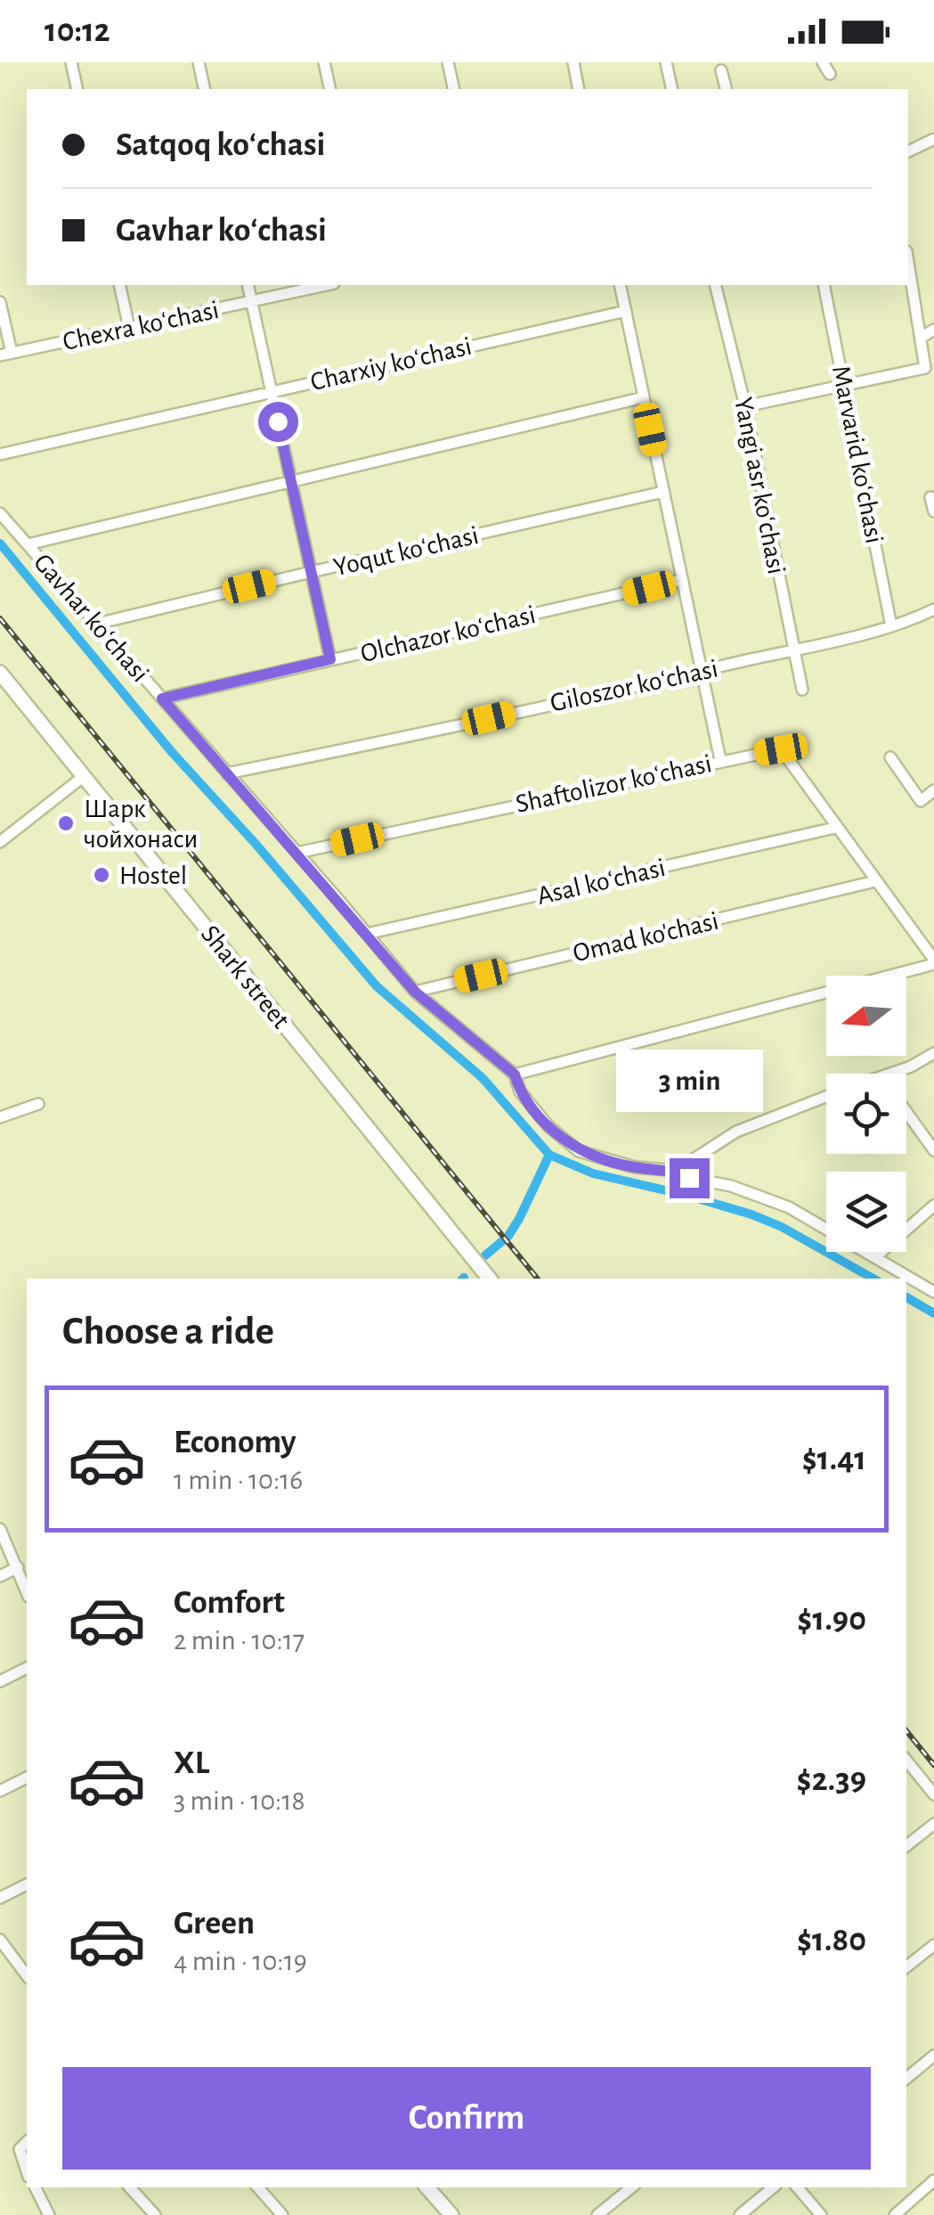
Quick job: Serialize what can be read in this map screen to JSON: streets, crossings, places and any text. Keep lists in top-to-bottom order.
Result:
{
  "streets": {
    "main road": ["Shark street"],
    "street": [
      "Chexra koʻchasi",
      "Charxiy koʻchasi",
      "Marvarid koʻchasi",
      "Yangi asr koʻchasi",
      "Yoqut koʻchasi",
      "Gavhar koʻchasi",
      "Olchazor koʻchasi",
      "Giloszor koʻchasi",
      "Shaftolizor koʻchasi",
      "Asal koʻchasi",
      "Omad ko'chasi"
    ]
  },
  "crossings": [
    ["Marvarid koʻchasi", "Giloszor koʻchasi"],
    ["Yangi asr koʻchasi", "Giloszor koʻchasi"],
    ["Yoqut koʻchasi", "Gavhar koʻchasi"],
    ["Gavhar koʻchasi", "Olchazor koʻchasi"],
    ["Gavhar koʻchasi", "Giloszor koʻchasi"],
    ["Gavhar koʻchasi", "Shaftolizor koʻchasi"],
    ["Gavhar koʻchasi", "Asal koʻchasi"],
    ["Gavhar koʻchasi", "Omad ko'chasi"],
    ["Shaftolizor koʻchasi", "Asal koʻchasi"],
    ["Shaftolizor koʻchasi", "Omad ko'chasi"]
  ],
  "places": ["Шарк чойхонаси", "Hostel"],
  "north": "left",
  "page": {
    "status": "10:12",
    "banner": ["Satqoq koʻchasi", "Gavhar koʻchasi"],
    "bubble": "3 min",
    "heading": "Choose a ride",
    "list": [
      {
        "name": "Economy",
        "note": "1 min · 10:16",
        "value": "$1.41"
      },
      {
        "name": "Comfort",
        "note": "2 min · 10:17",
        "value": "$1.90"
      },
      {
        "name": "XL",
        "note": "3 min · 10:18",
        "value": "$2.39"
      },
      {
        "name": "Green",
        "note": "4 min · 10:19",
        "value": "$1.80"
      }
    ],
    "buttons": "Confirm"
  }
}
